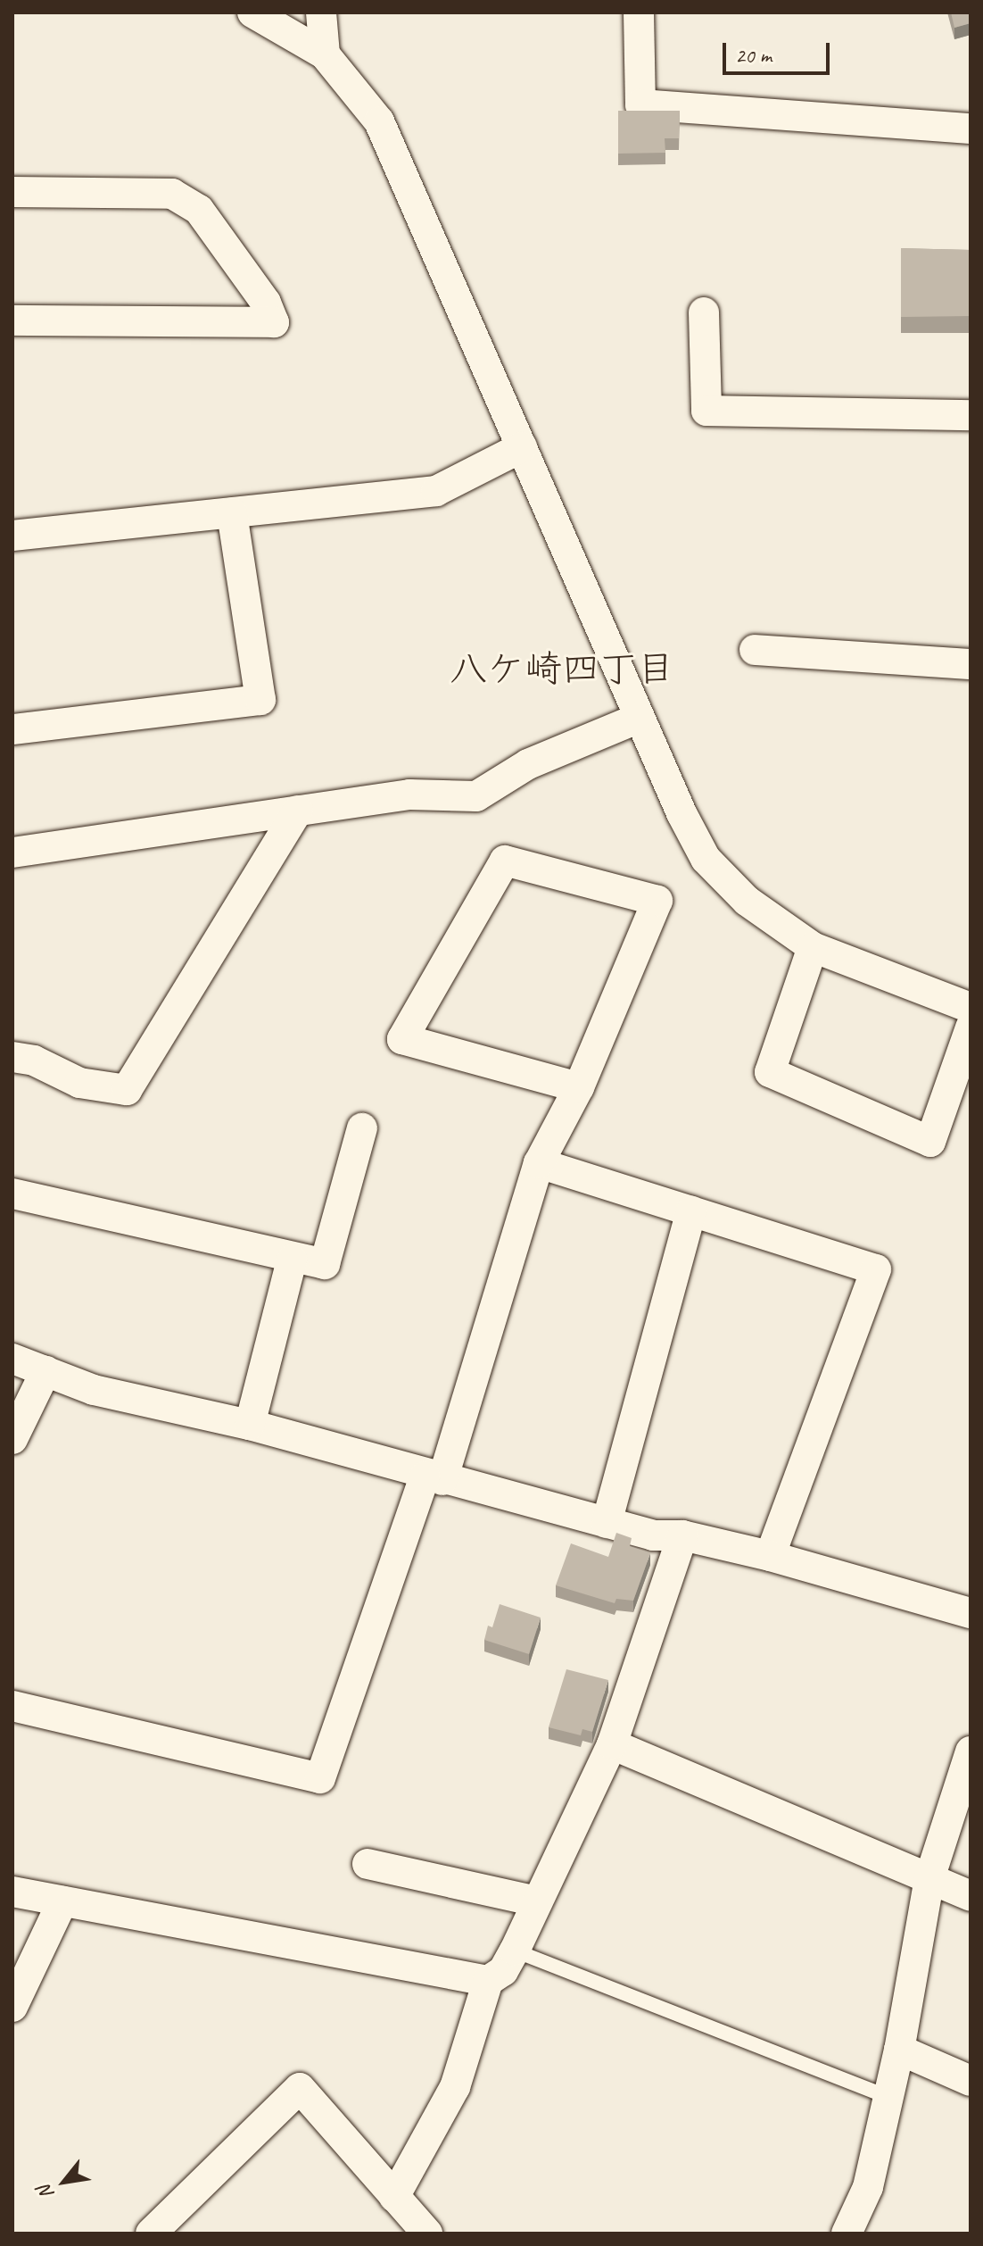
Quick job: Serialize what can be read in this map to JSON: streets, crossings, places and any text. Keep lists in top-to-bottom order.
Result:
{
  "districts": ["八ケ崎四丁目"],
  "scale_bar": "20 m",
  "north": "bottom left"
}
